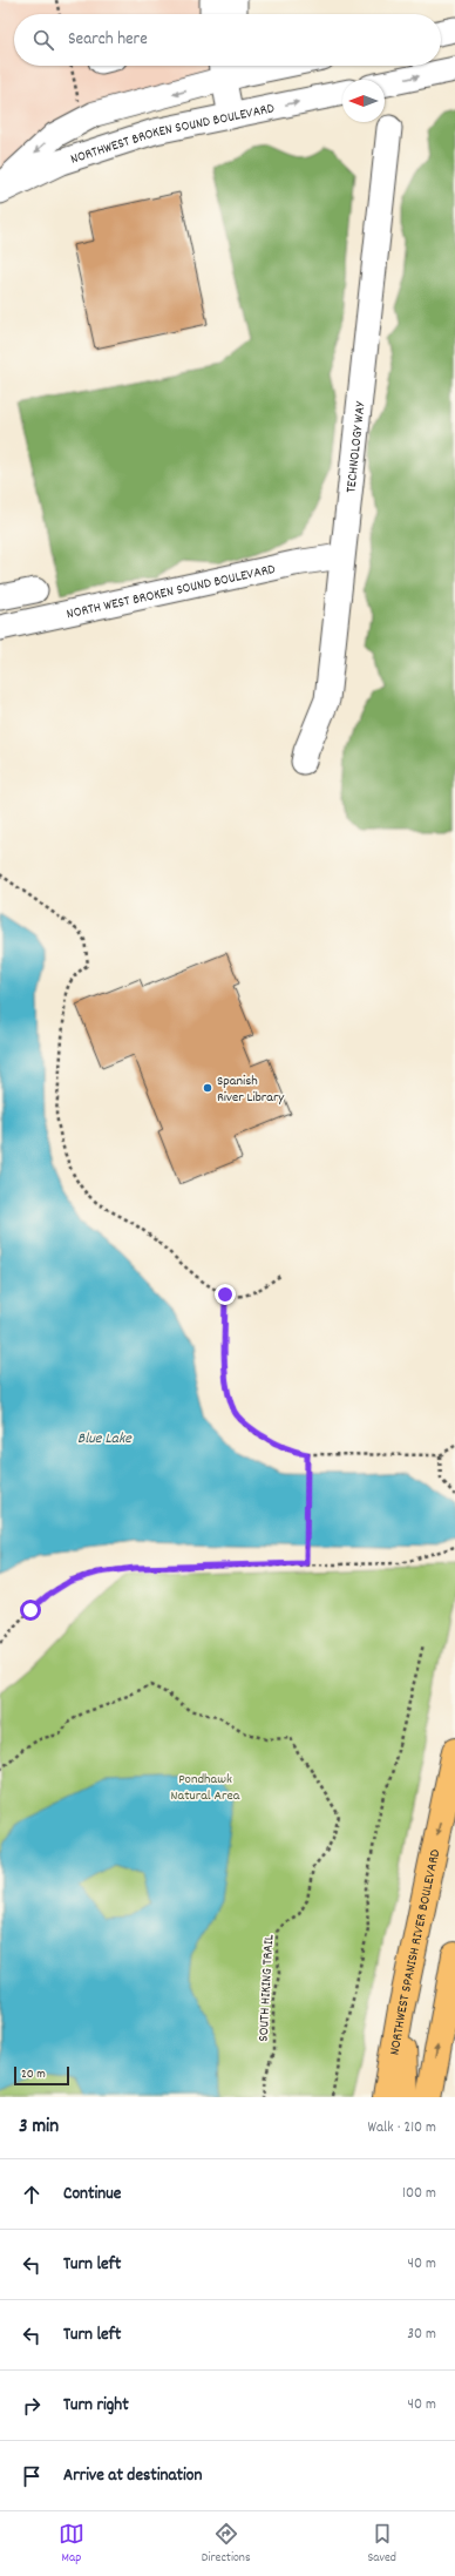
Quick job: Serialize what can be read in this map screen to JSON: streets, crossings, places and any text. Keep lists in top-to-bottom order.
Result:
{
  "streets": {
    "main road": ["NORTHWEST SPANISH RIVER BOULEVARD"],
    "street": ["NORTHWEST BROKEN SOUND BOULEVARD", "TECHNOLOGY WAY", "NORTH WEST BROKEN SOUND BOULEVARD"],
    "path": ["SOUTH HIKING TRAIL"]
  },
  "crossings": [
    ["TECHNOLOGY WAY", "NORTH WEST BROKEN SOUND BOULEVARD"]
  ],
  "one_way": ["NORTHWEST SPANISH RIVER BOULEVARD"],
  "water": ["Blue Lake"],
  "parks": ["Pondhawk Natural Area"],
  "places": ["Spanish River Library"],
  "scale_bar": "20 m",
  "north": "left",
  "page": {
    "search": "Search here",
    "scale": "20 m",
    "heading": ["3 min", "Walk · 210 m"],
    "list": [
      ["Continue", "100 m"],
      ["Turn left", "40 m"],
      ["Turn left", "30 m"],
      ["Turn right", "40 m"],
      "Arrive at destination"
    ],
    "nav": ["Map", "Directions", "Saved"]
  }
}
